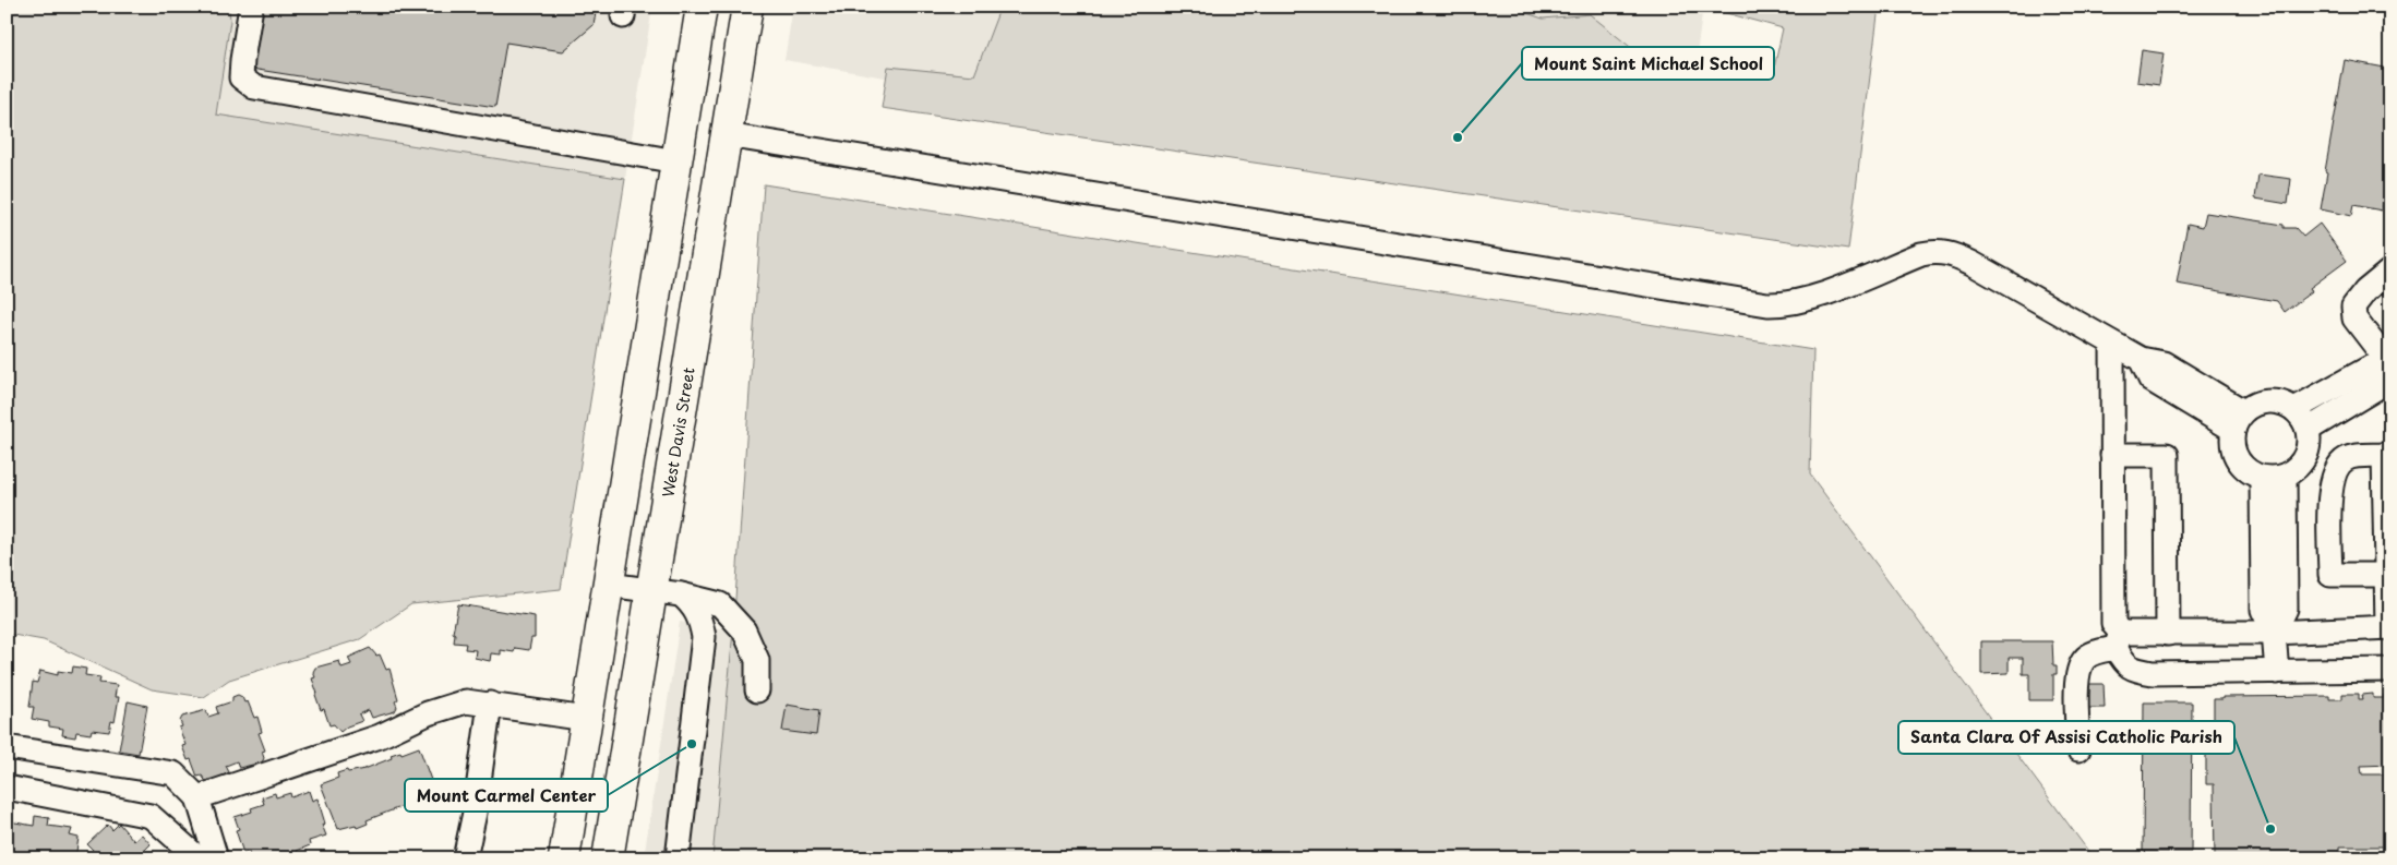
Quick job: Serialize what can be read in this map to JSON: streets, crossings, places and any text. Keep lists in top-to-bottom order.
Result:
{
  "streets": {
    "main road": ["West Davis Street"]
  },
  "places": ["Mount Saint Michael School", "Mount Carmel Center", "Santa Clara Of Assisi Catholic Parish"]
}
